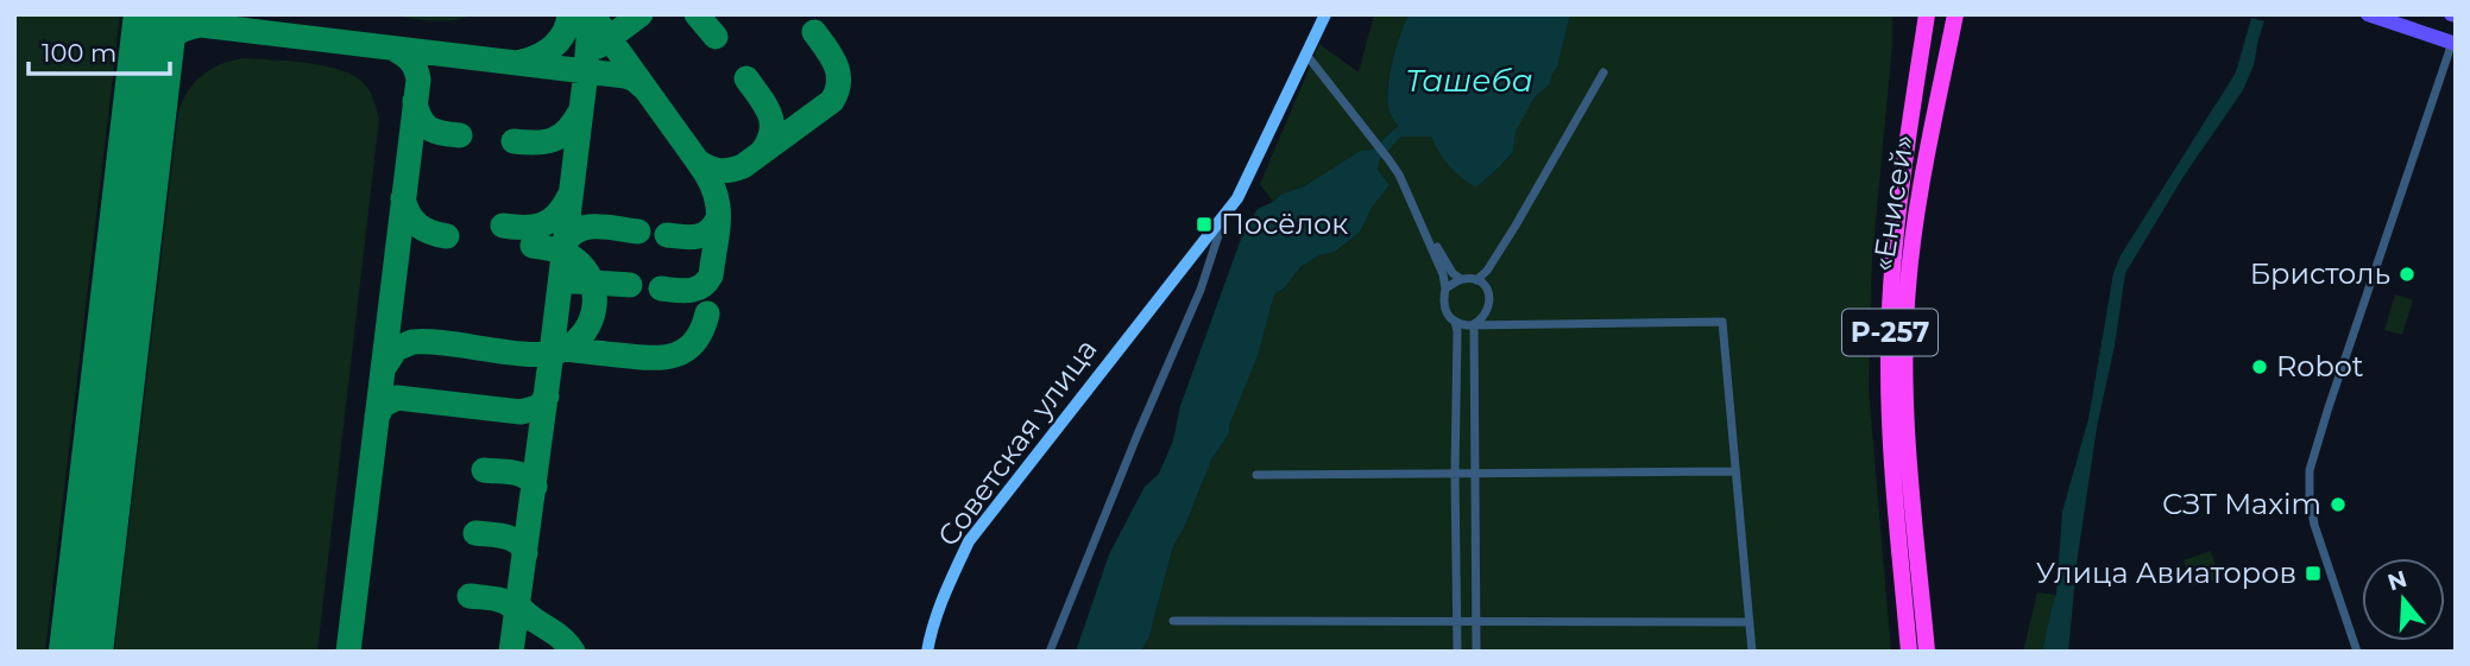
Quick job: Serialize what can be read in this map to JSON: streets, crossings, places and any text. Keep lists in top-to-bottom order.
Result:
{
  "streets": {
    "highway": ["«Енисей»", "Р-257"],
    "street": ["Советская улица"]
  },
  "water": ["Ташеба"],
  "places": {
    "transit": ["Посёлок", "Улица Авиаторов"],
    "other": ["Бристоль", "Robot", "СЗТ Maxim"]
  },
  "scale_bar": "100 m",
  "north": "top"
}
